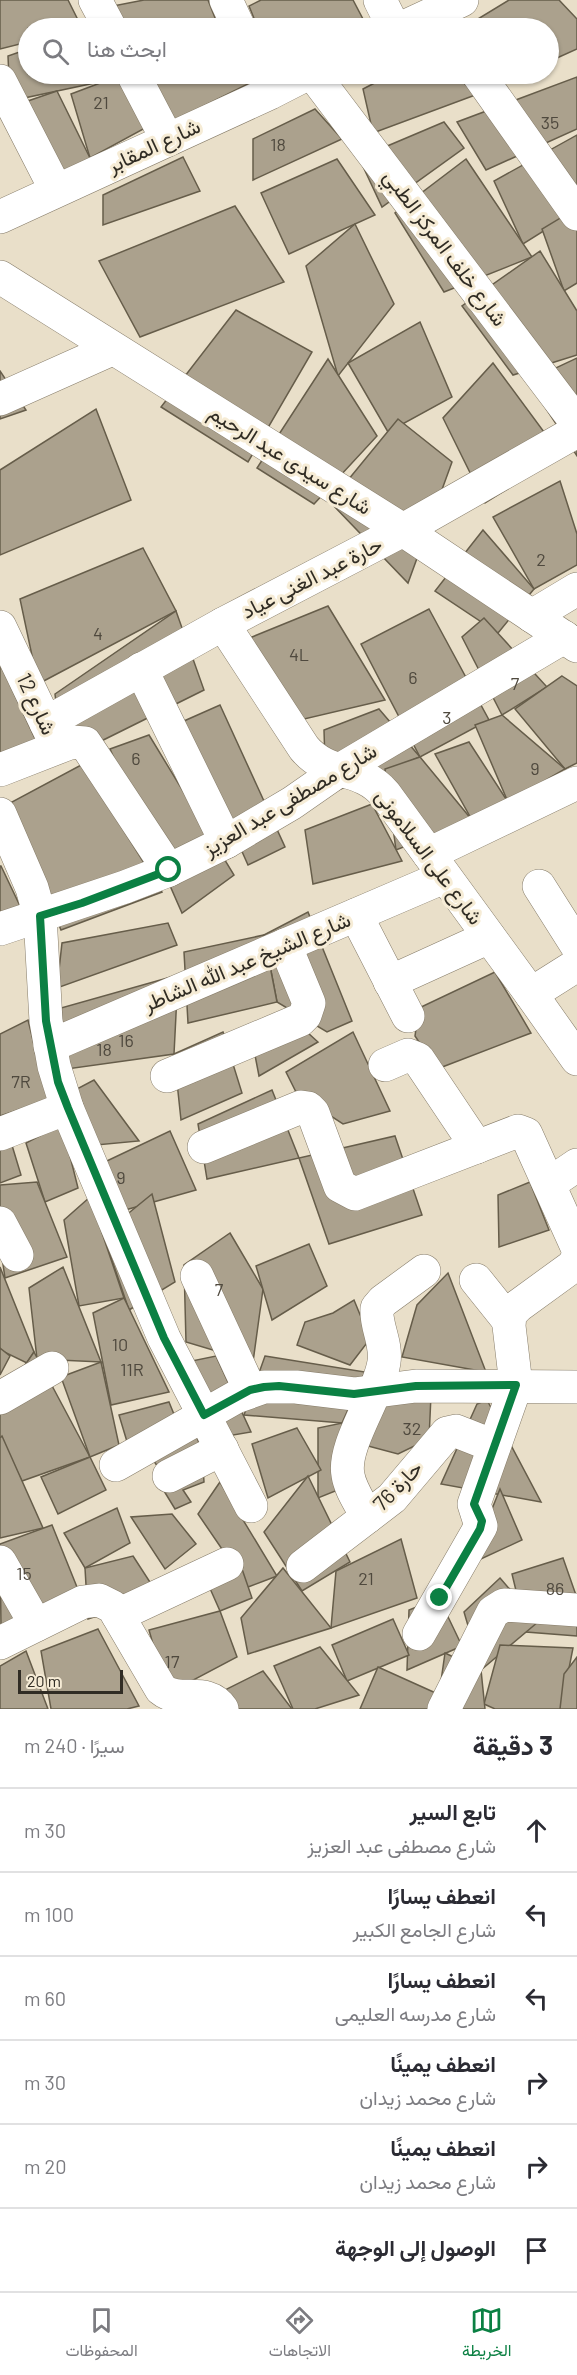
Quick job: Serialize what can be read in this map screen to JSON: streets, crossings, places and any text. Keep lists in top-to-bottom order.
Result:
{
  "streets": {
    "street": [
      "شارع المقابر",
      "شارع خلف المركز الطبي",
      "شارع سيدى عبد الرحيم",
      "حارة عبد الغنى عياد",
      "شارع 12",
      "شارع مصطفى عبد العزيز",
      "شارع على السلامونى",
      "شارع الشيخ عبد الله الشاطر",
      "حارة 76"
    ]
  },
  "crossings": [
    ["شارع سيدى عبد الرحيم", "حارة عبد الغنى عياد"],
    ["شارع سيدى عبد الرحيم", "شارع مصطفى عبد العزيز"],
    ["حارة عبد الغنى عياد", "شارع 12"],
    ["حارة عبد الغنى عياد", "شارع على السلامونى"],
    ["شارع مصطفى عبد العزيز", "شارع على السلامونى"],
    ["شارع على السلامونى", "شارع الشيخ عبد الله الشاطر"]
  ],
  "house_numbers": [
    "21",
    "35",
    "18",
    "2",
    "4",
    "4L",
    "6",
    "7",
    "3",
    "6",
    "9",
    "16",
    "18",
    "7R",
    "9",
    "7",
    "10",
    "11R",
    "32",
    "15",
    "21",
    "86",
    "17"
  ],
  "scale_bar": "20 m",
  "page": {
    "search": "ابحث هنا",
    "scale": "20 m",
    "heading": ["3 دقيقة", "سيرًا · 240 m"],
    "list": [
      ["تابع السير", "شارع مصطفى عبد العزيز", "30 m"],
      ["انعطف يسارًا", "شارع الجامع الكبير", "100 m"],
      ["انعطف يسارًا", "شارع مدرسه العليمى", "60 m"],
      ["انعطف يمينًا", "شارع محمد زيدان", "30 m"],
      ["انعطف يمينًا", "شارع محمد زيدان", "20 m"],
      "الوصول إلى الوجهة"
    ],
    "nav": ["الخريطة", "الاتجاهات", "المحفوظات"]
  }
}
